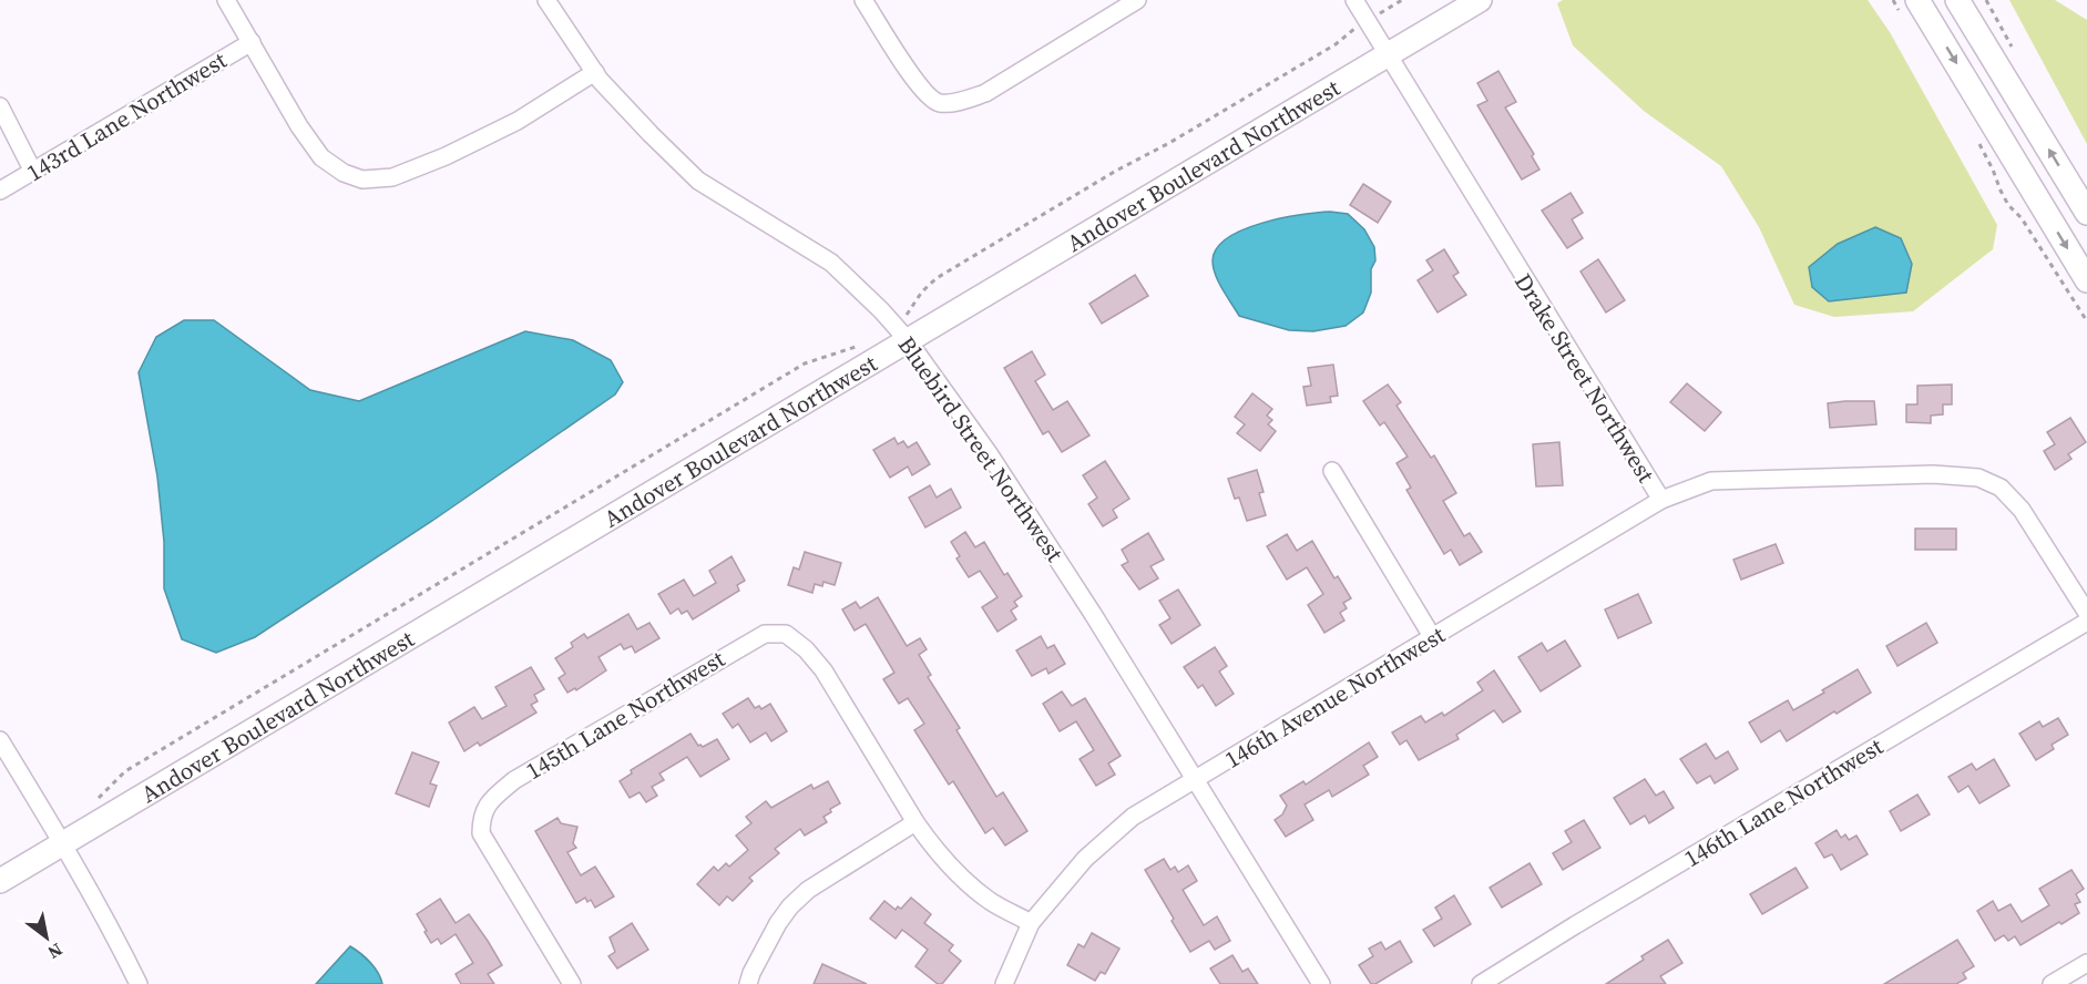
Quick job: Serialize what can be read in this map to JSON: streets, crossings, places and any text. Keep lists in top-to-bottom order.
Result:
{
  "streets": {
    "street": [
      "143rd Lane Northwest",
      "Andover Boulevard Northwest",
      "Drake Street Northwest",
      "Bluebird Street Northwest",
      "146th Avenue Northwest",
      "145th Lane Northwest",
      "146th Lane Northwest"
    ]
  },
  "crossings": [
    ["Andover Boulevard Northwest", "Drake Street Northwest"],
    ["Andover Boulevard Northwest", "Bluebird Street Northwest"],
    ["Drake Street Northwest", "146th Avenue Northwest"],
    ["Bluebird Street Northwest", "146th Avenue Northwest"]
  ],
  "north": "bottom right"
}
